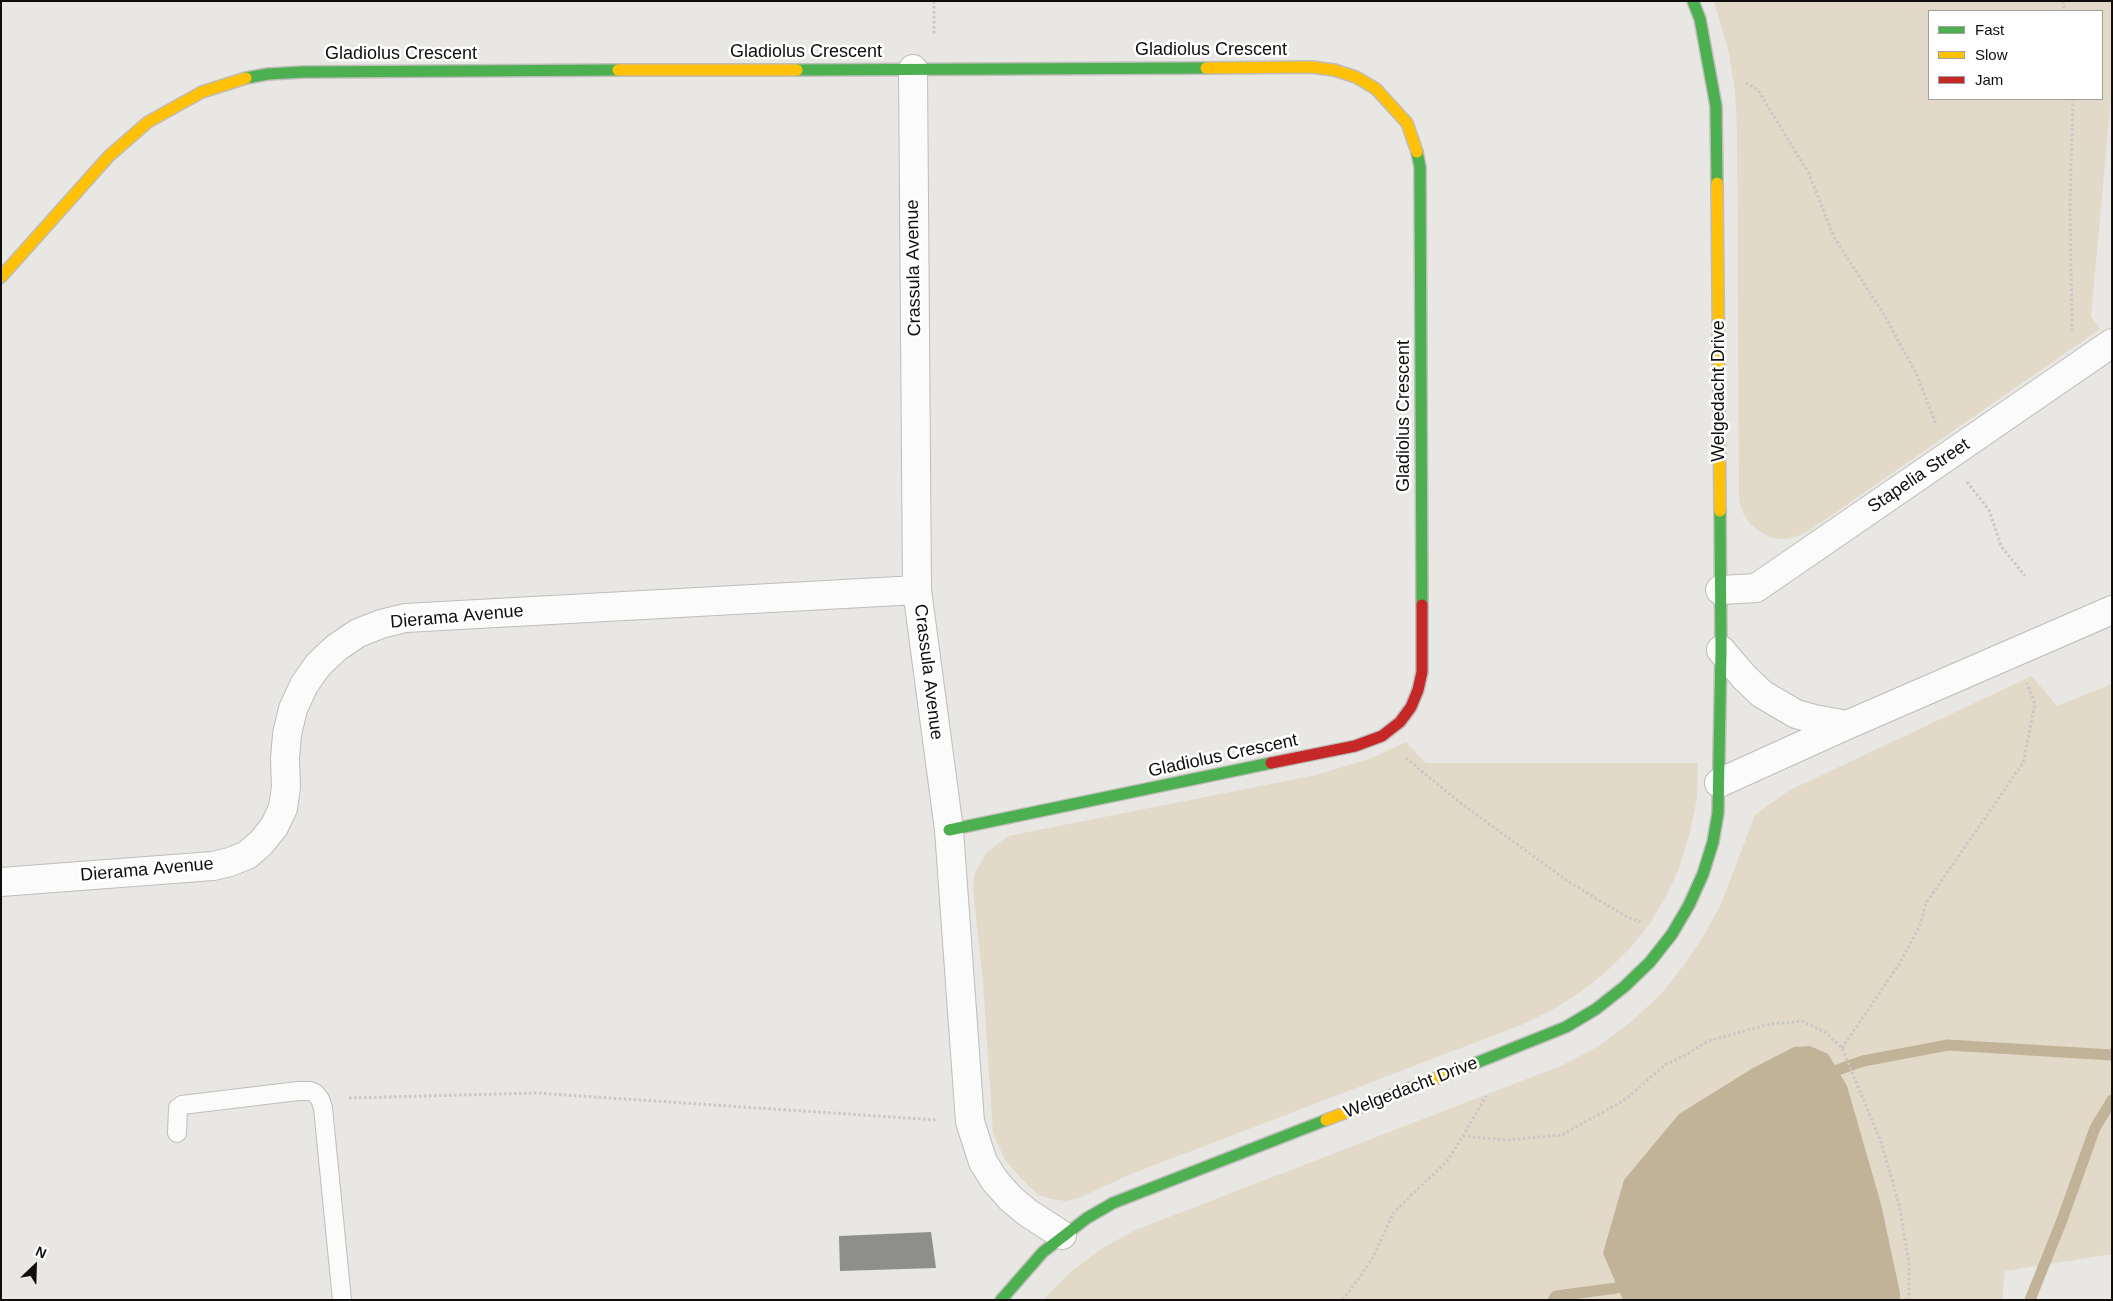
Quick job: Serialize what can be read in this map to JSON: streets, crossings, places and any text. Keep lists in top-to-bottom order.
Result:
{
  "streets": {
    "street": [
      "Gladiolus Crescent",
      "Crassula Avenue",
      "Welgedacht Drive",
      "Stapelia Street",
      "Dierama Avenue"
    ]
  },
  "crossings": [
    ["Gladiolus Crescent", "Crassula Avenue"],
    ["Crassula Avenue", "Welgedacht Drive"],
    ["Crassula Avenue", "Dierama Avenue"],
    ["Welgedacht Drive", "Stapelia Street"]
  ],
  "legend": ["Fast", "Slow", "Jam"],
  "north": "top right"
}
